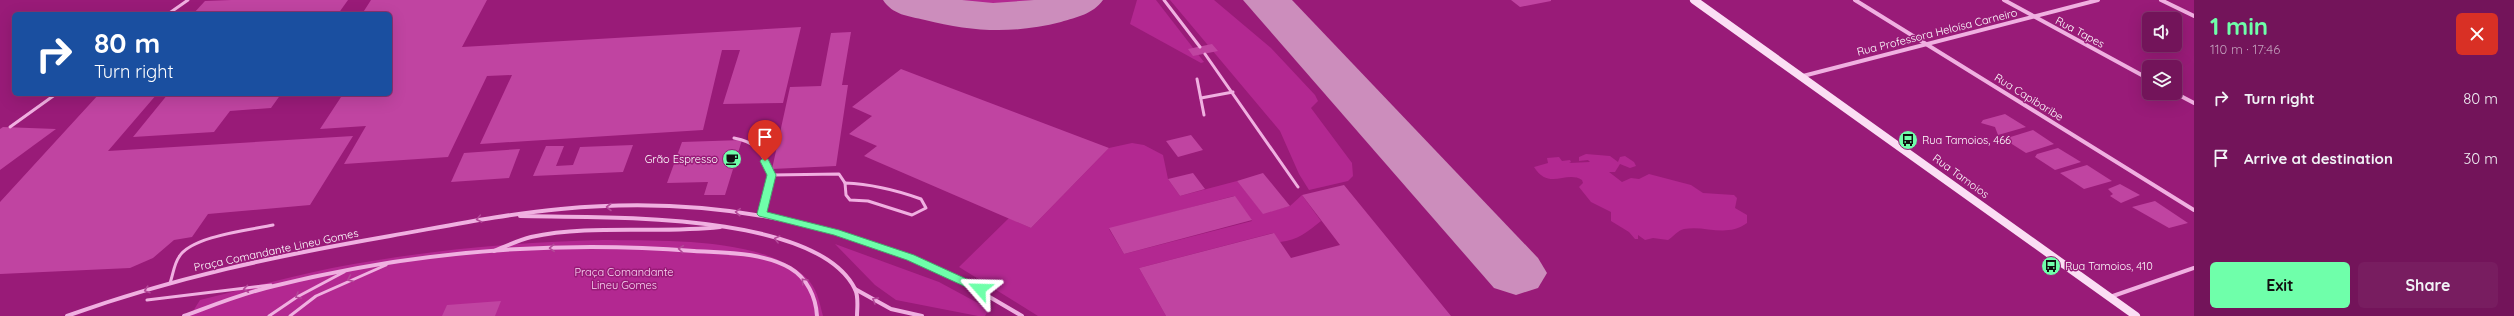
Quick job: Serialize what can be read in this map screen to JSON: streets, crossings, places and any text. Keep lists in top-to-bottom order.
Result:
{
  "streets": {
    "main road": ["Rua Tamoios"],
    "street": [
      "Rua Professora Heloísa Carneiro",
      "Rua Tapes",
      "Rua Capibaribe",
      "Praça Comandante Lineu Gomes"
    ]
  },
  "crossings": [
    ["Rua Professora Heloísa Carneiro", "Rua Tapes"],
    ["Rua Professora Heloísa Carneiro", "Rua Capibaribe"],
    ["Rua Professora Heloísa Carneiro", "Rua Tamoios"]
  ],
  "parks": ["Praça Comandante Lineu Gomes"],
  "places": {
    "bus stop": ["Rua Tamoios, 466", "Rua Tamoios, 410"],
    "cafe": ["Grão Espresso"]
  },
  "page": {
    "heading": ["1 min", "110 m · 17:46"],
    "turn": ["80 m", "Turn right"],
    "list": [
      {
        "name": "Turn right",
        "value": "80 m"
      },
      {
        "name": "Arrive at destination",
        "value": "30 m"
      }
    ],
    "buttons": ["Exit", "Share"]
  }
}
